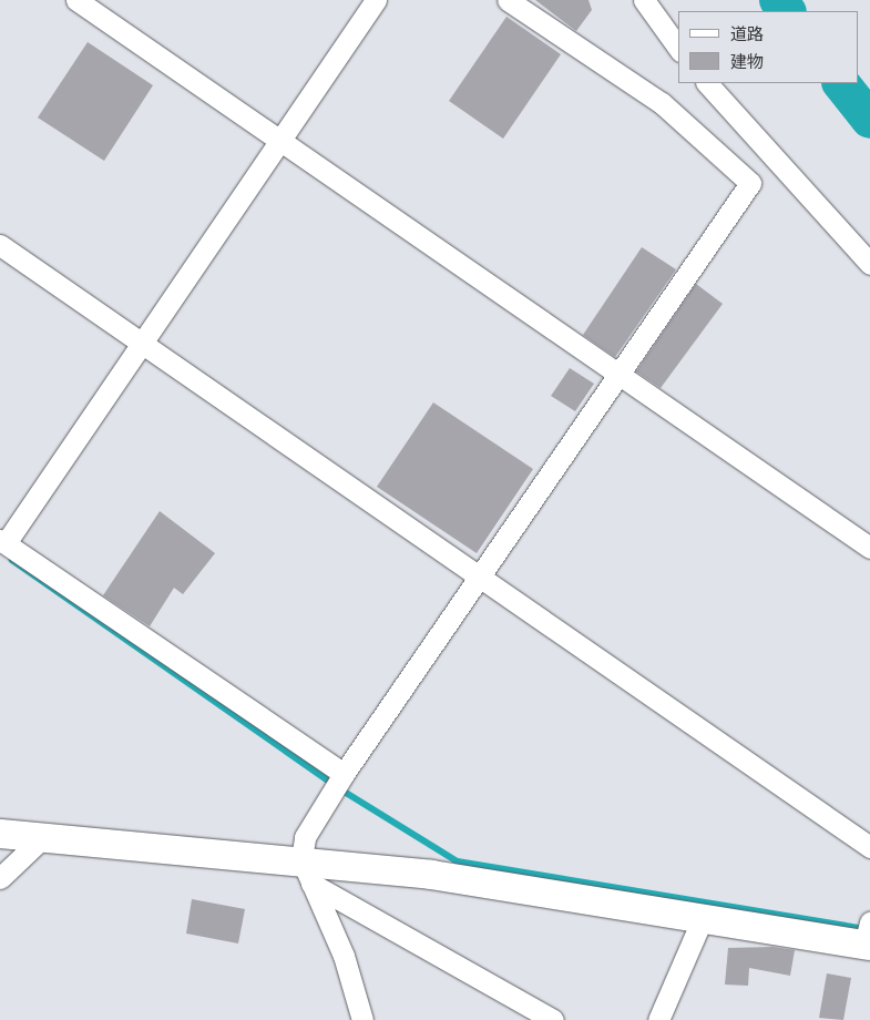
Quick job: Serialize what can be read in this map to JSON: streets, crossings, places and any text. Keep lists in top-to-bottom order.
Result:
{
  "legend": ["道路", "建物"]
}
